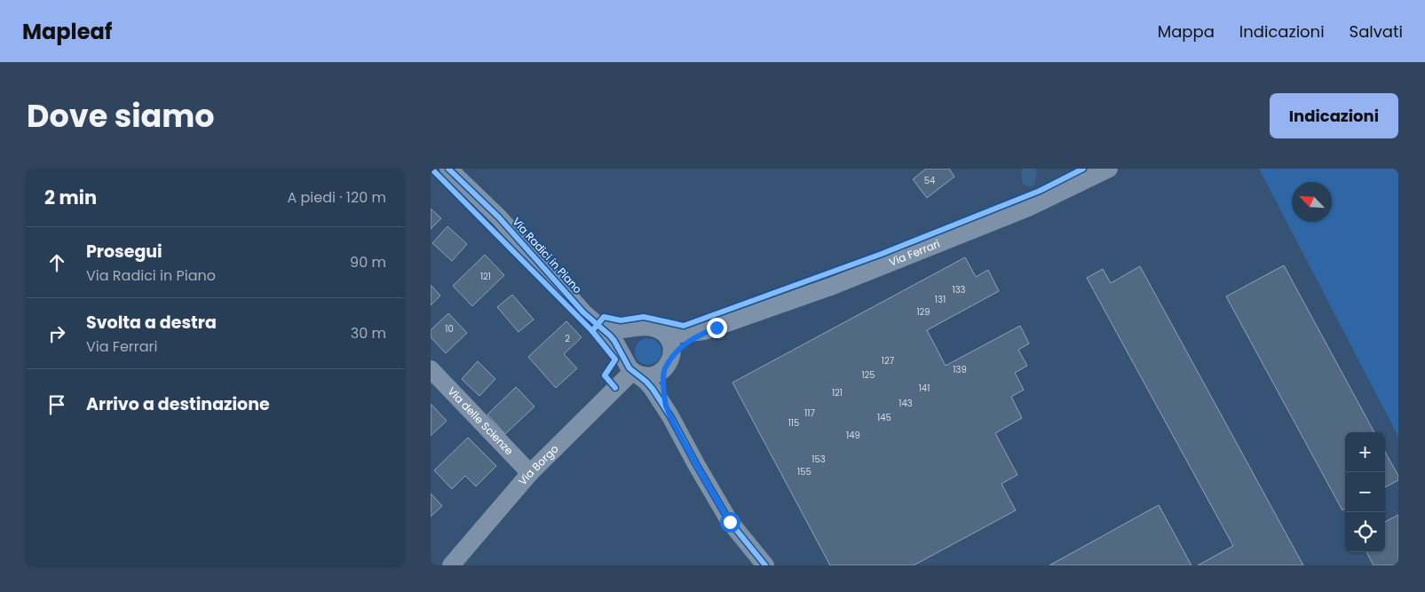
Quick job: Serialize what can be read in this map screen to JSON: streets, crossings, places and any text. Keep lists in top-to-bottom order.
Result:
{
  "streets": {
    "street": [
      "Via Ferrari",
      "Via Radici in Piano",
      "Via delle Scienze",
      "Via Borgo"
    ]
  },
  "crossings": [
    ["Via Ferrari", "Via Radici in Piano"],
    ["Via Ferrari", "Via Borgo"],
    ["Via Radici in Piano", "Via Borgo"],
    ["Via delle Scienze", "Via Borgo"]
  ],
  "house_numbers": [
    "54",
    "121",
    "133",
    "131",
    "129",
    "10",
    "2",
    "127",
    "139",
    "125",
    "141",
    "121",
    "143",
    "117",
    "145",
    "115",
    "149",
    "153",
    "155"
  ],
  "north": "top left",
  "page": {
    "header": "Mapleaf",
    "nav": ["Mappa", "Indicazioni", "Salvati"],
    "title": "Dove siamo",
    "buttons": "Indicazioni",
    "heading": ["2 min", "A piedi · 120 m"],
    "list": [
      ["Prosegui", "Via Radici in Piano", "90 m"],
      ["Svolta a destra", "Via Ferrari", "30 m"],
      "Arrivo a destinazione"
    ],
    "map_buttons": ["+", "−"]
  }
}
